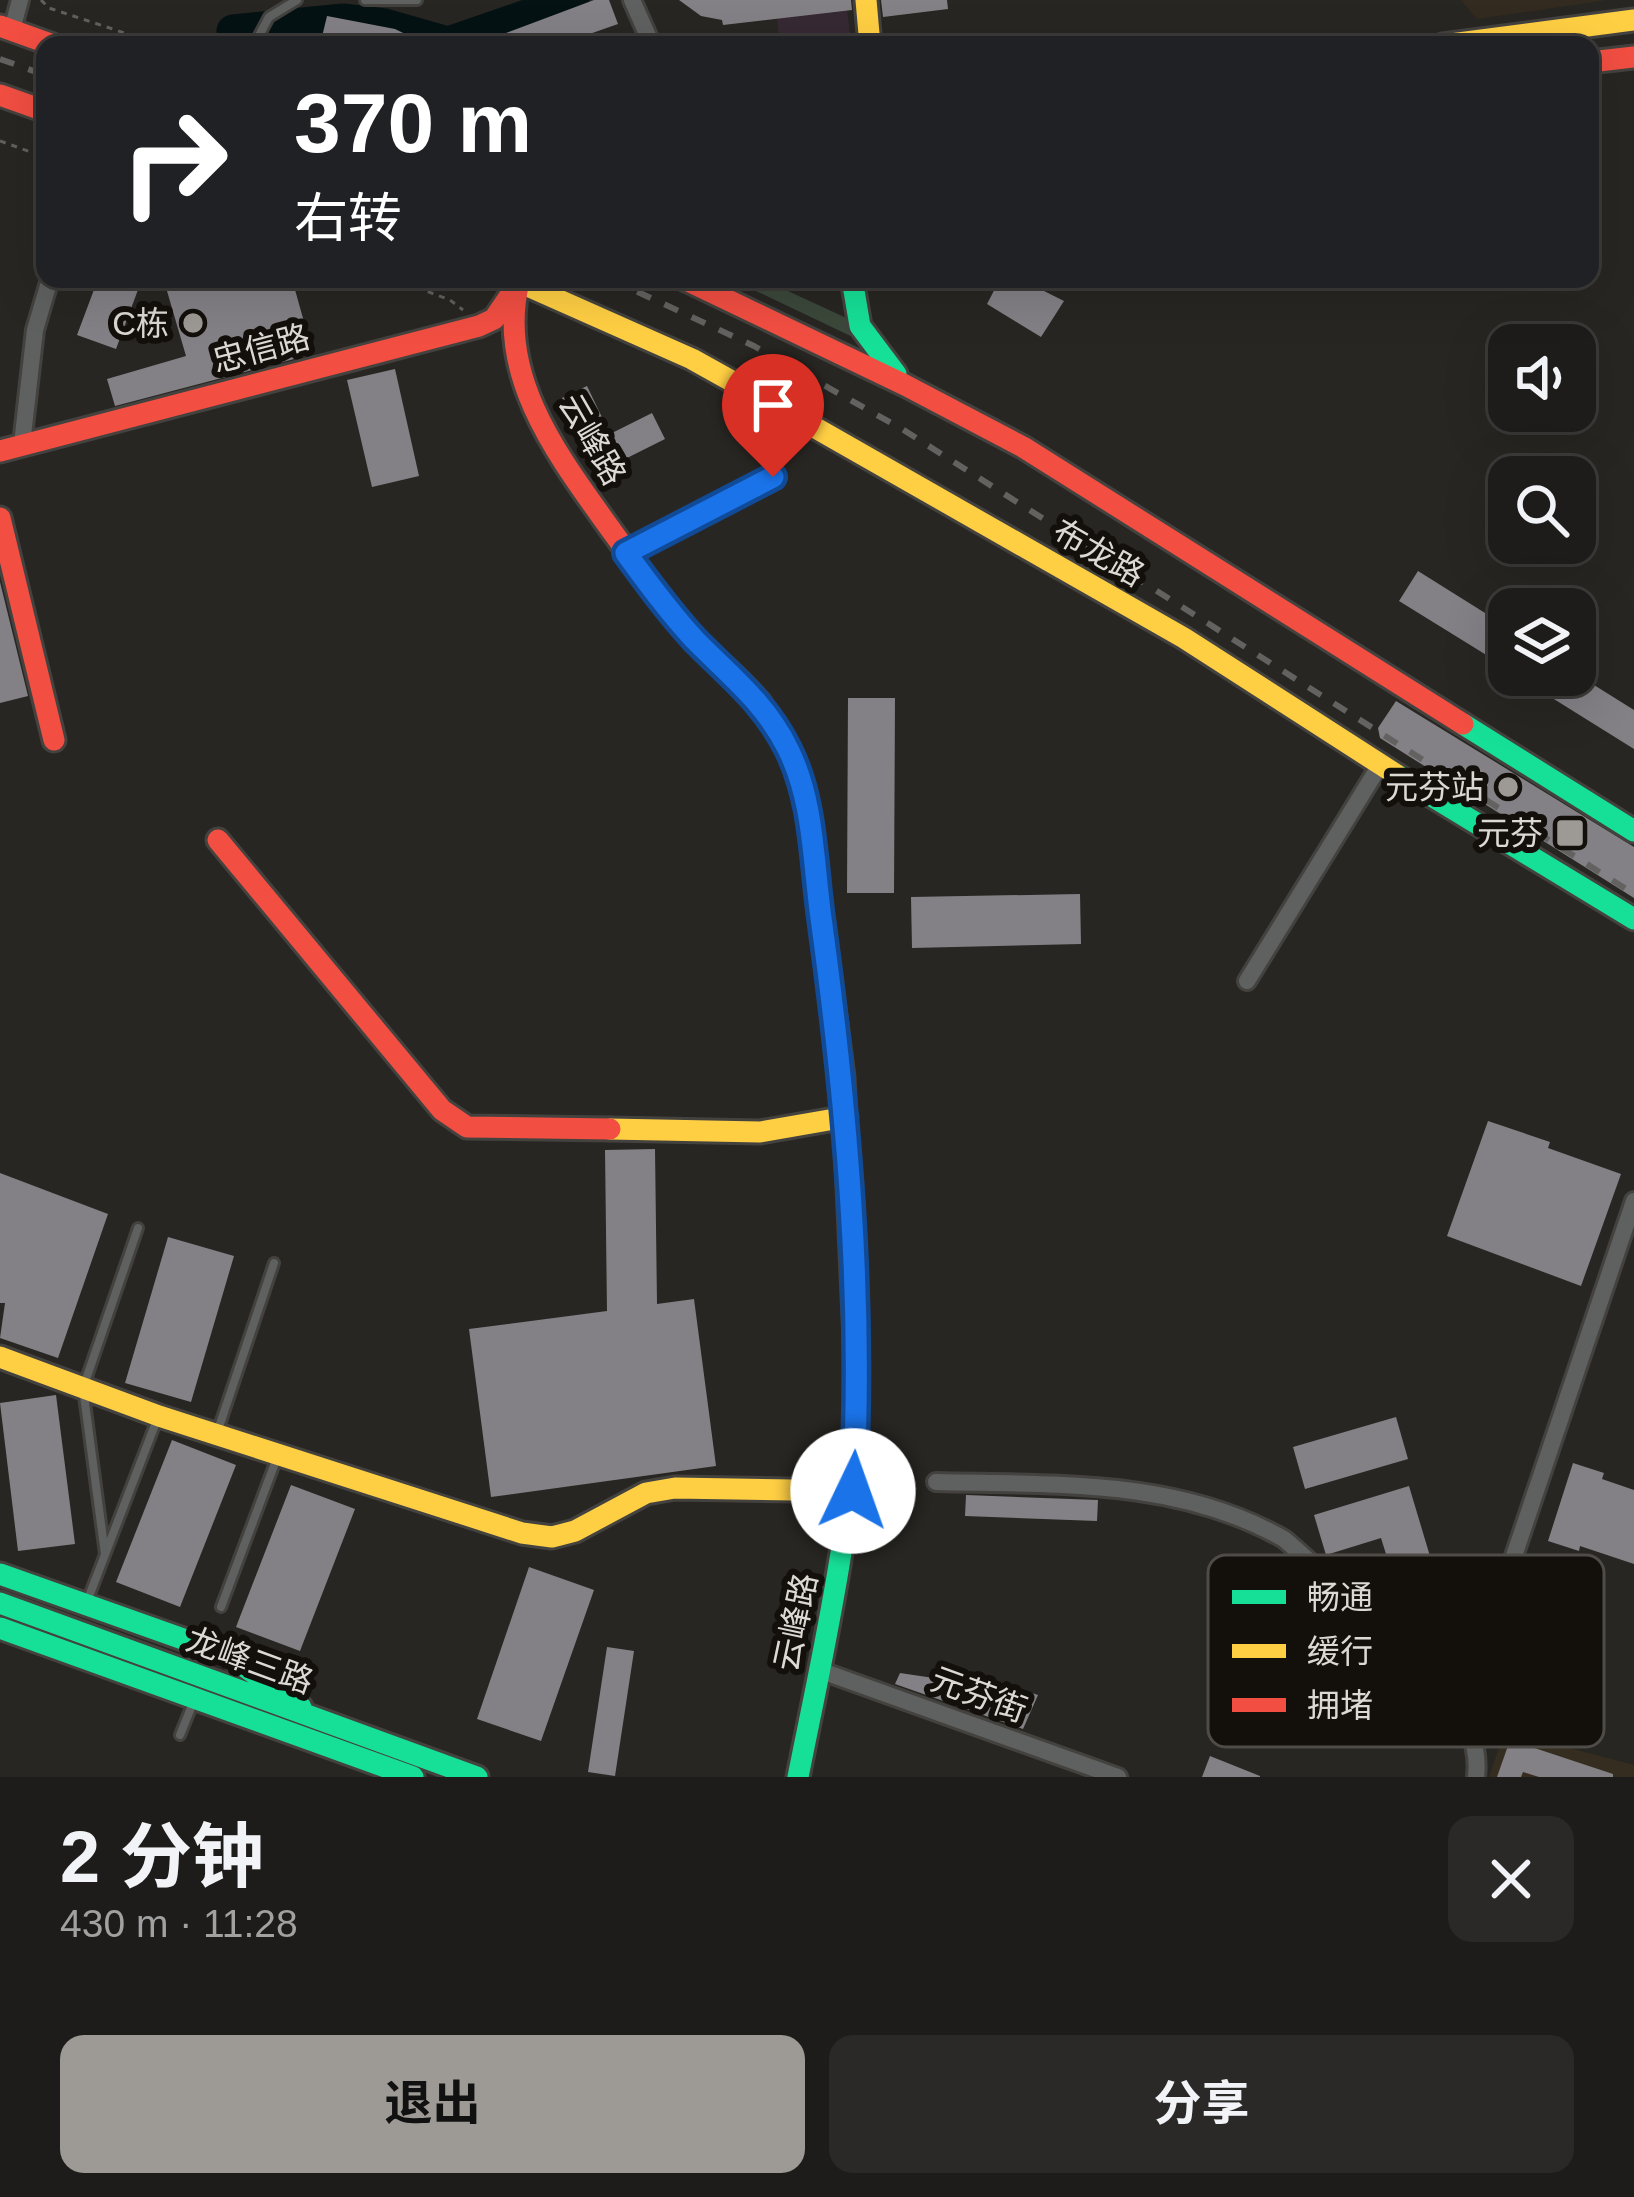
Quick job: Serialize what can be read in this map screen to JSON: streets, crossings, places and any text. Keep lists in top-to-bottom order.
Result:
{
  "streets": {
    "street": [
      "忠信路",
      "云峰路",
      "布龙路",
      "龙峰三路",
      "元芬街"
    ]
  },
  "crossings": [
    ["云峰路", "元芬街"]
  ],
  "places": {
    "other": ["C栋", "元芬站"],
    "transit": ["元芬"]
  },
  "legend": ["畅通", "缓行", "拥堵"],
  "page": {
    "turn": ["370 m", "右转"],
    "heading": ["2 分钟", "430 m · 11:28"],
    "buttons": ["退出", "分享"]
  }
}
